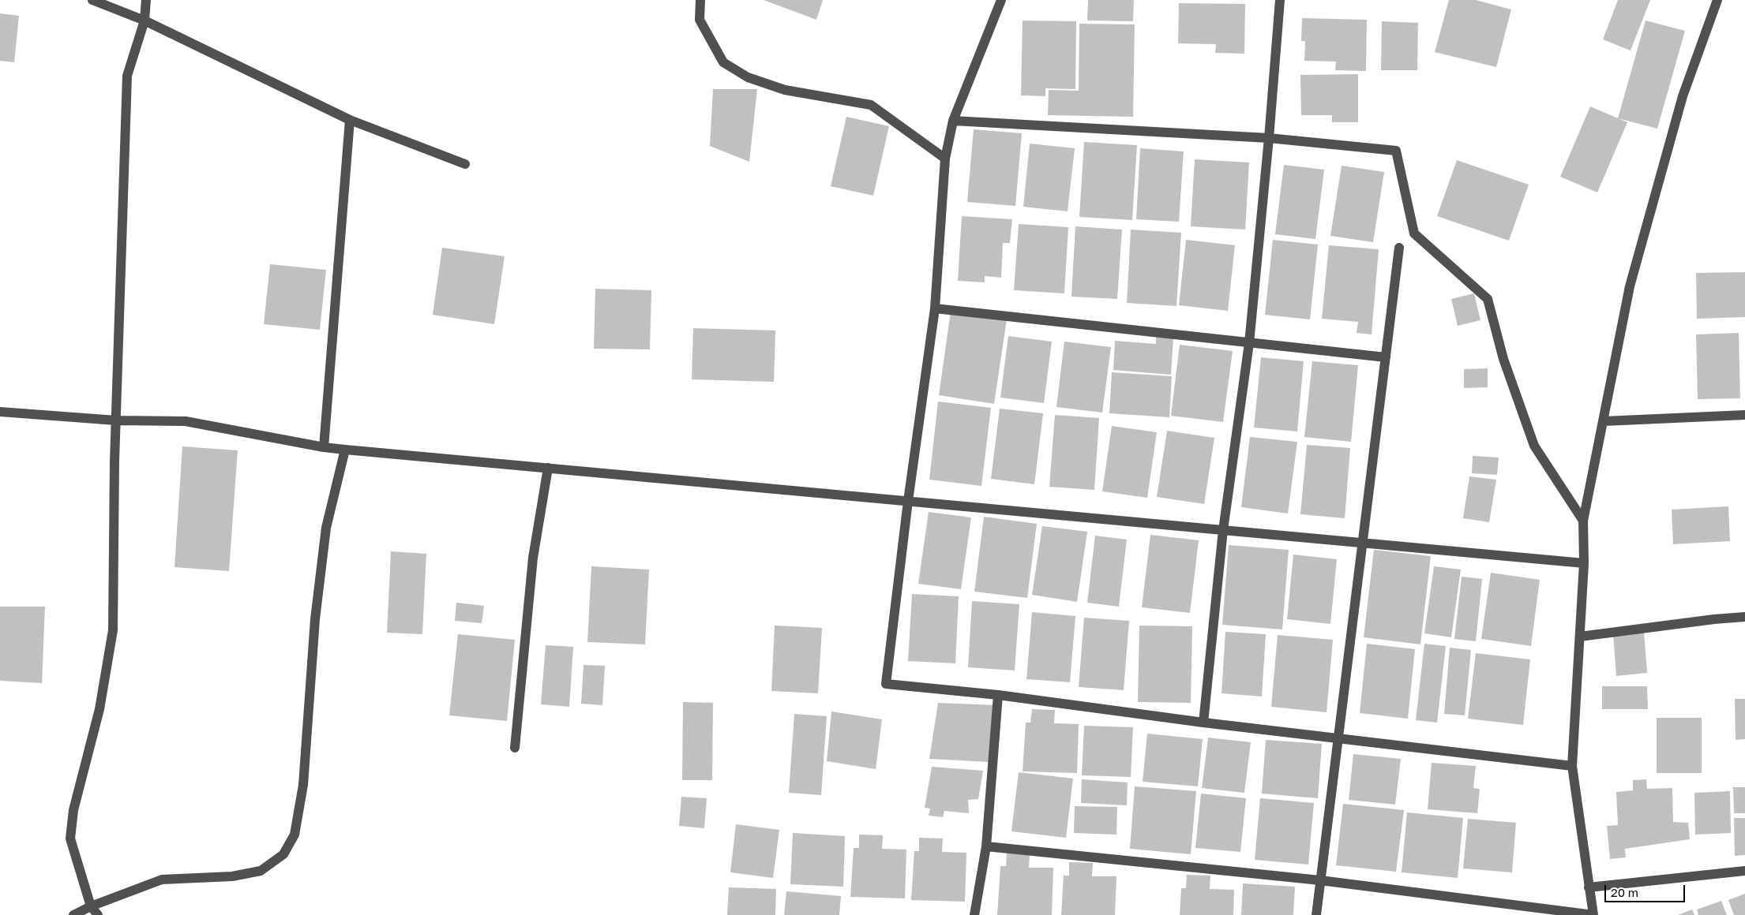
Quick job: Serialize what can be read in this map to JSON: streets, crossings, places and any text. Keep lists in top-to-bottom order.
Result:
{
  "scale_bar": "20 m"
}
